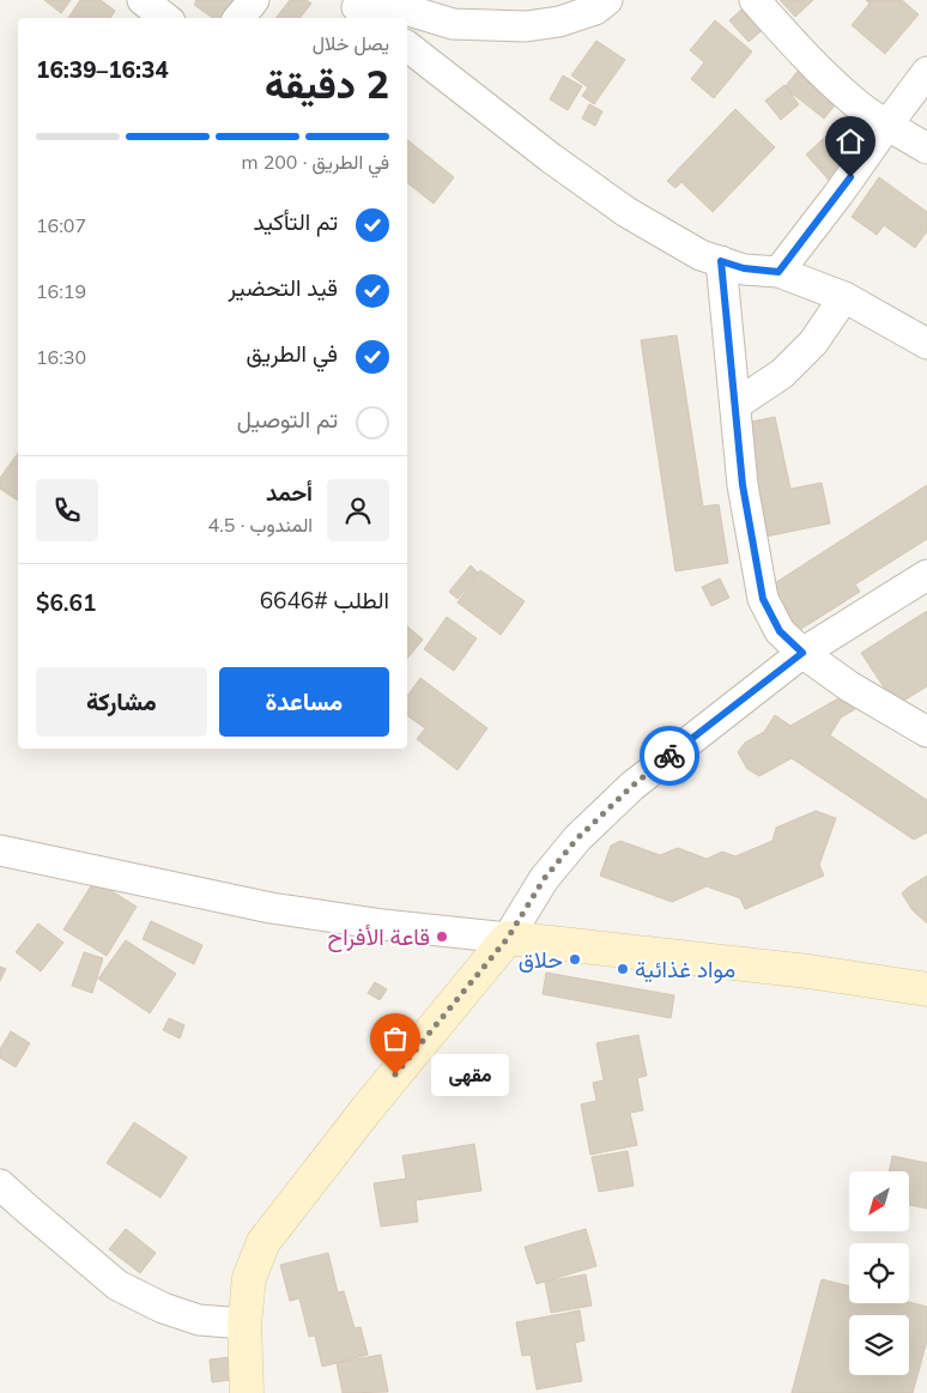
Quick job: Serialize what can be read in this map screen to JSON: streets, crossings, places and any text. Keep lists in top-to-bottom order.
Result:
{
  "places": [
    "قاعة الأفراح",
    "حلاق",
    "مواد غذائية",
    "مقهى"
  ],
  "north": "bottom left",
  "page": {
    "heading": ["2 دقيقة", "يصل خلال", "16:34–16:39"],
    "panel": [
      "أحمد",
      "المندوب · 4.5",
      "الطلب #6646",
      "$6.61"
    ],
    "bar": "في الطريق · 200 m",
    "list": [
      ["تم التأكيد", "16:07"],
      ["قيد التحضير", "16:19"],
      ["في الطريق", "16:30"],
      "تم التوصيل"
    ],
    "buttons": ["مساعدة", "مشاركة"],
    "bubble": "مقهى"
  }
}
